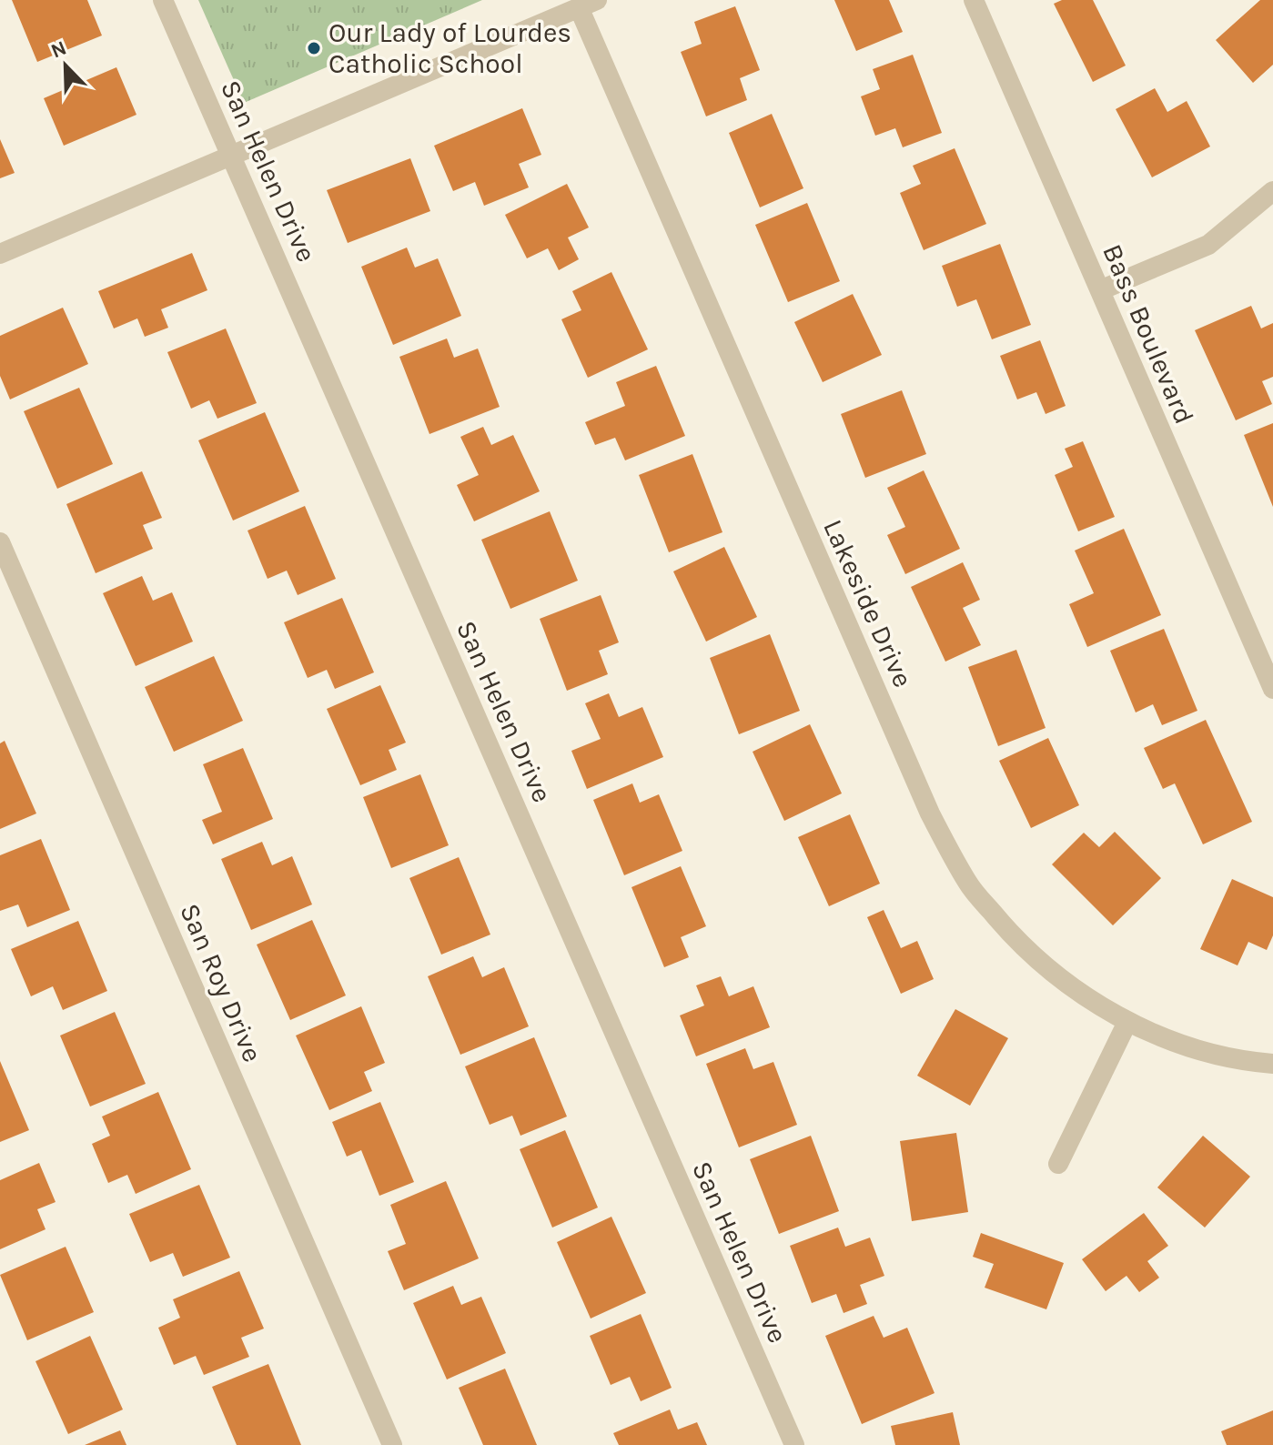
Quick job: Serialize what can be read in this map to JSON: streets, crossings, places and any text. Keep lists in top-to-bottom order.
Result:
{
  "streets": {
    "street": [
      "San Helen Drive",
      "Bass Boulevard",
      "Lakeside Drive",
      "San Roy Drive"
    ]
  },
  "places": ["Our Lady of Lourdes Catholic School"],
  "north": "top left"
}
